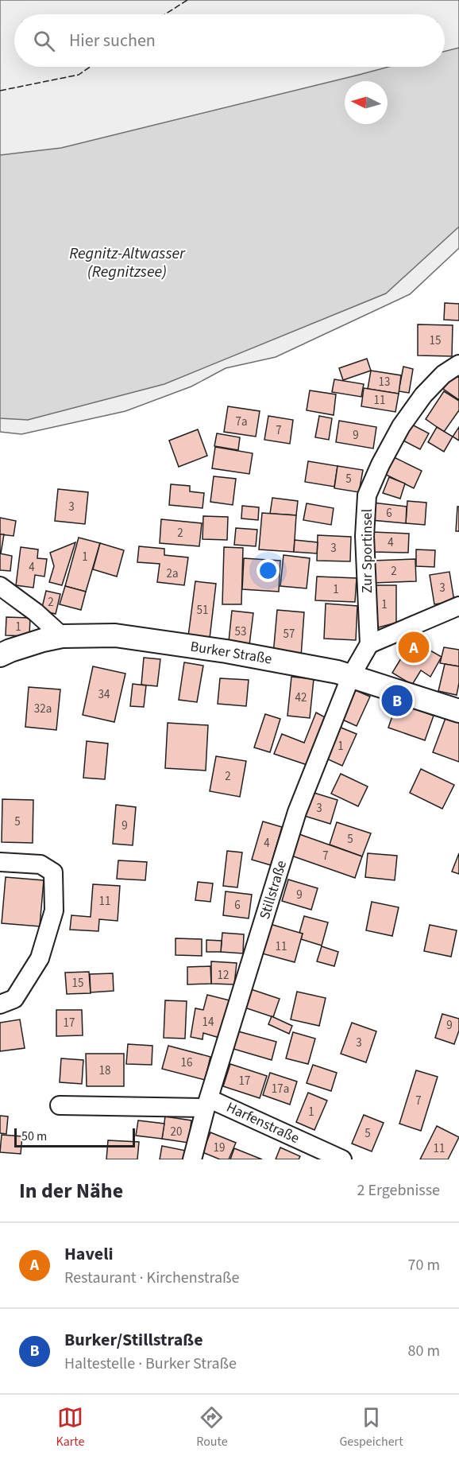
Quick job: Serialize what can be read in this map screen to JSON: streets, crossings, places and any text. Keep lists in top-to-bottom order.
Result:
{
  "streets": {
    "main road": ["Burker Straße"],
    "street": ["Zur Sportinsel", "Stillstraße", "Harfenstraße"]
  },
  "crossings": [
    ["Burker Straße", "Stillstraße"],
    ["Stillstraße", "Harfenstraße"]
  ],
  "water": ["Regnitz-Altwasser (Regnitzsee)"],
  "house_numbers": [
    "15",
    "13",
    "11",
    "7a",
    "7",
    "9",
    "5",
    "3",
    "6",
    "2",
    "4",
    "3",
    "1",
    "4",
    "2",
    "2a",
    "3",
    "1",
    "2",
    "1",
    "51",
    "1",
    "53",
    "57",
    "34",
    "42",
    "32a",
    "1",
    "2",
    "3",
    "5",
    "9",
    "5",
    "4",
    "7",
    "9",
    "11",
    "6",
    "11",
    "12",
    "15",
    "14",
    "17",
    "9",
    "3",
    "16",
    "18",
    "17",
    "17a",
    "7",
    "1",
    "20",
    "5",
    "19",
    "11"
  ],
  "scale_bar": "50 m",
  "north": "left",
  "page": {
    "search": "Hier suchen",
    "pins": ["A", "B"],
    "scale": "50 m",
    "heading": ["In der Nähe", "2 Ergebnisse"],
    "list": [
      {
        "mark": "A",
        "name": "Haveli",
        "note": "Restaurant · Kirchenstraße",
        "value": "70 m"
      },
      {
        "mark": "B",
        "name": "Burker/Stillstraße",
        "note": "Haltestelle · Burker Straße",
        "value": "80 m"
      }
    ],
    "nav": ["Karte", "Route", "Gespeichert"]
  }
}
